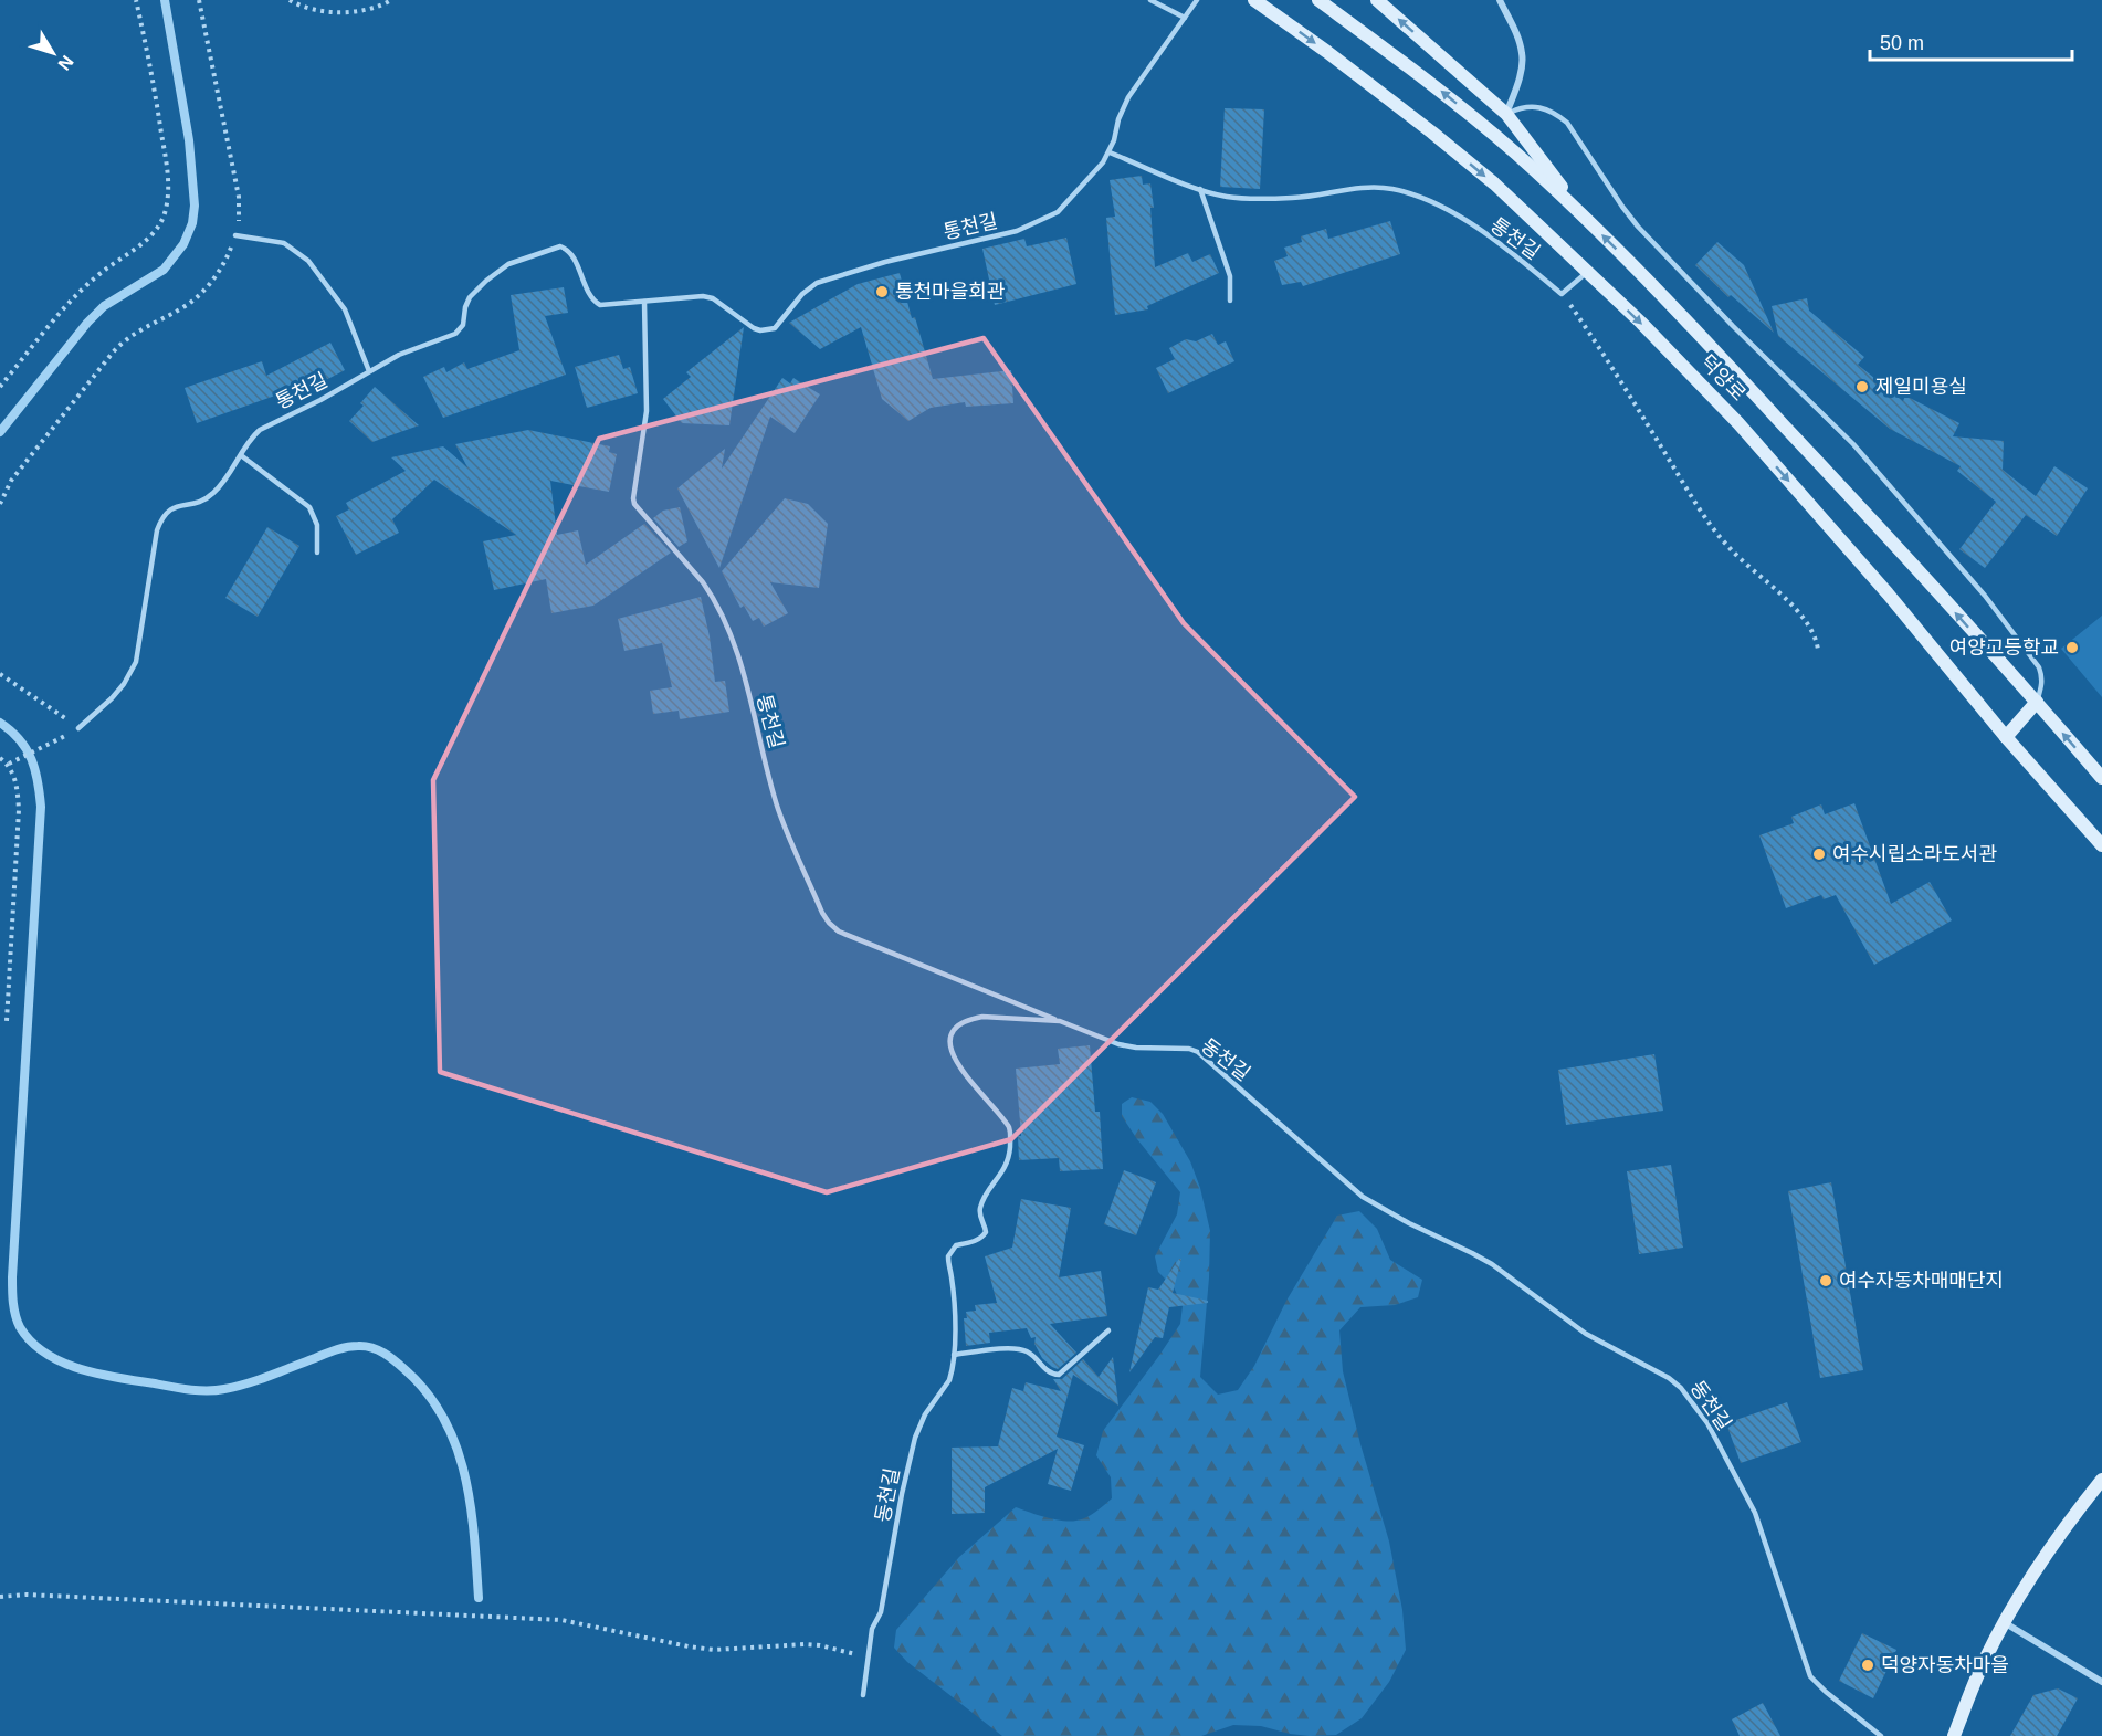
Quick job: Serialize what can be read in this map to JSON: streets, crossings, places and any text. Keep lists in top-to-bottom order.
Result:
{
  "streets": {
    "main road": ["덕양로"],
    "lane": ["통천길", "동천길"]
  },
  "crossings": [
    ["통천길", "동천길"]
  ],
  "places": [
    "통천마을회관",
    "제일미용실",
    "여양고등학교",
    "여수시립소라도서관",
    "여수자동차매매단지",
    "덕양자동차마을"
  ],
  "scale_bar": "50 m",
  "north": "bottom right"
}
